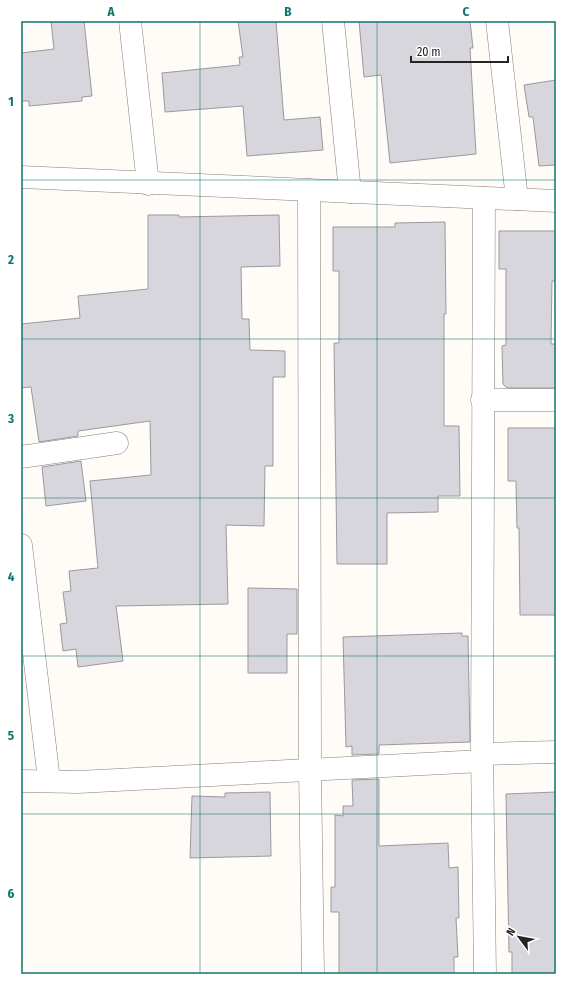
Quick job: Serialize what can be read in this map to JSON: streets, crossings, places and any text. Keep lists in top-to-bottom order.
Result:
{
  "scale_bar": "20 m",
  "north": "top left",
  "grid": {
    "columns": ["A", "B", "C"],
    "rows": [
      "1",
      "2",
      "3",
      "4",
      "5",
      "6"
    ]
  }
}
